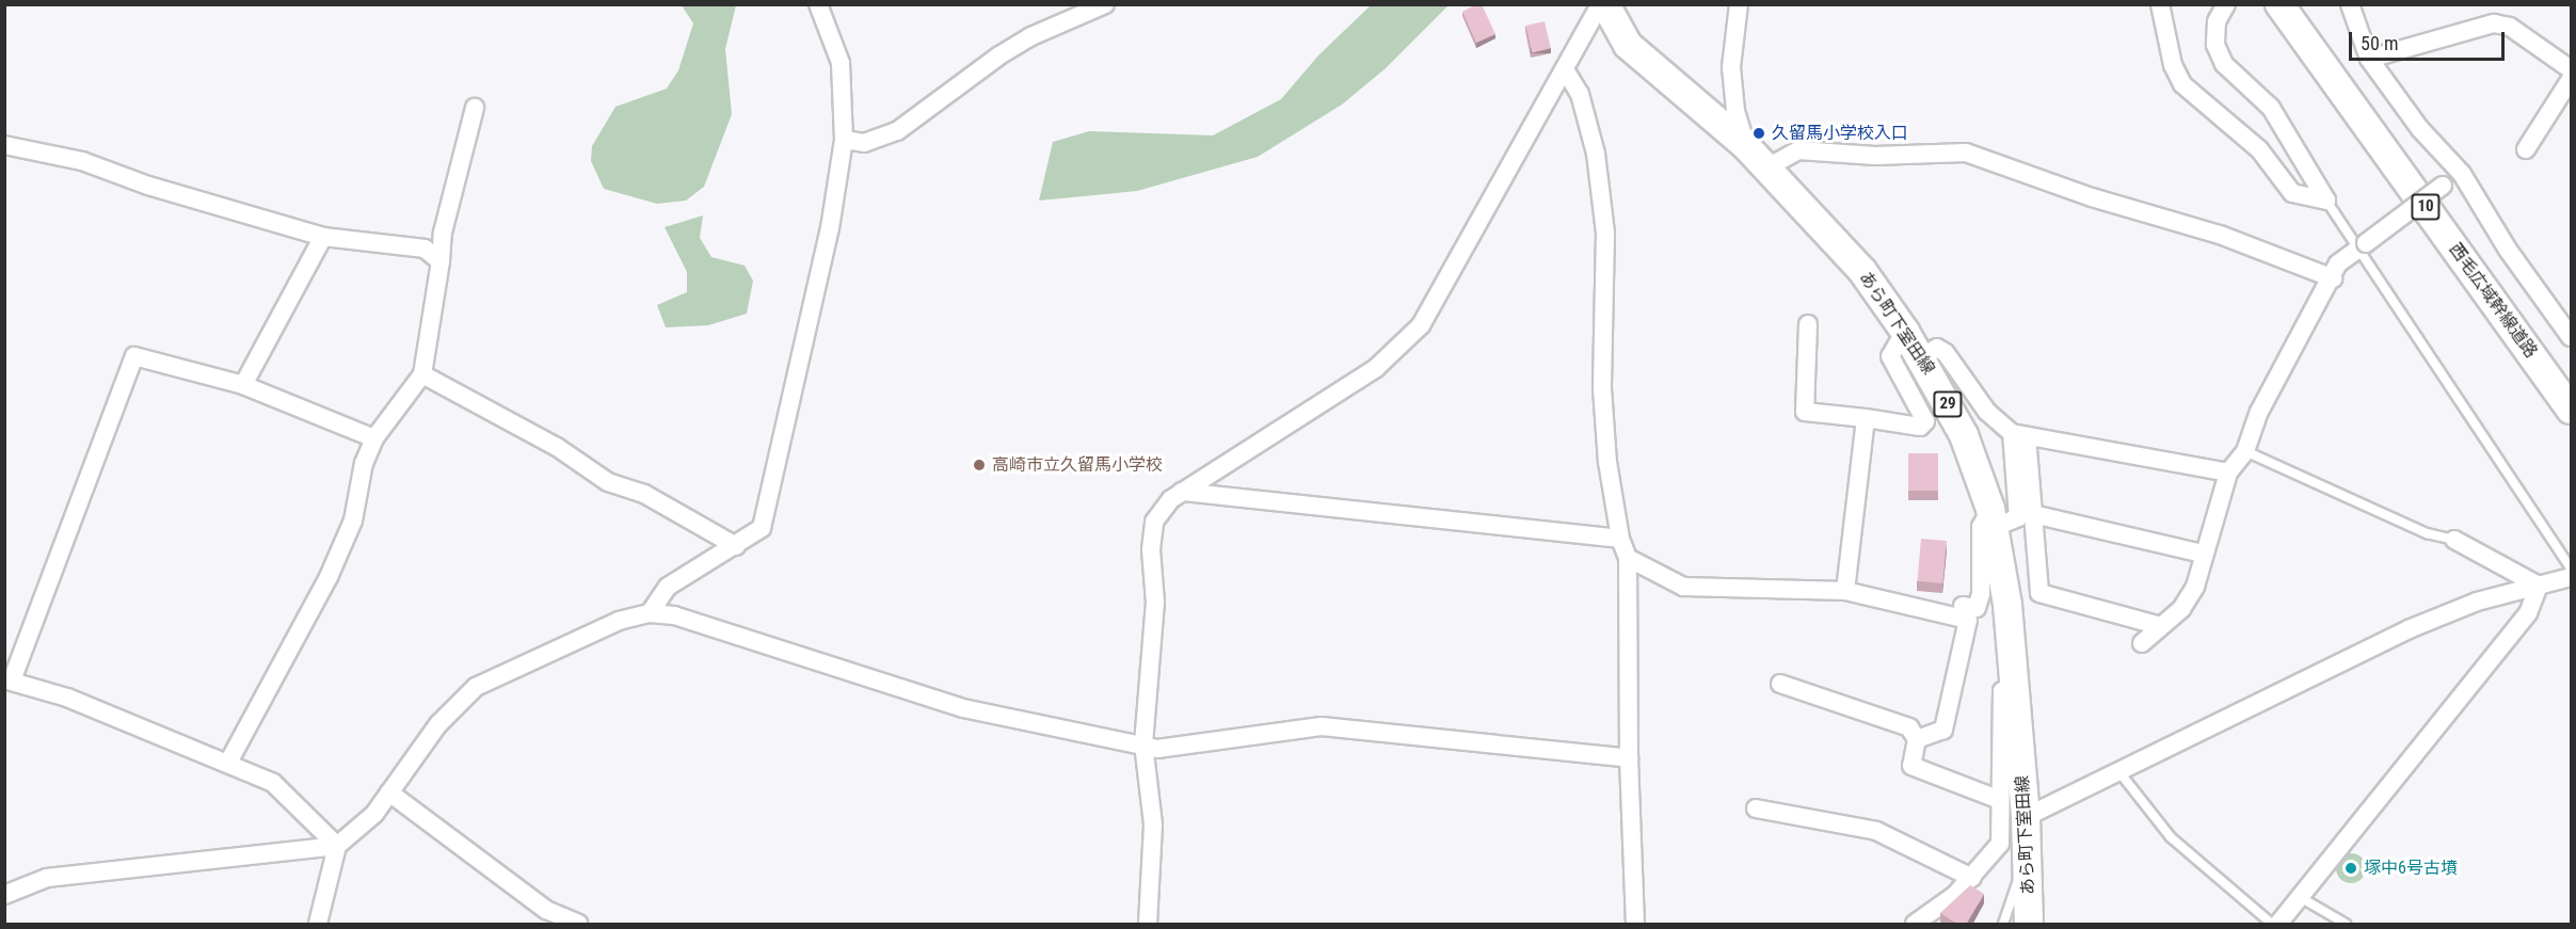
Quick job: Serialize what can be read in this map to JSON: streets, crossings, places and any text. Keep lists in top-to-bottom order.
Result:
{
  "streets": {
    "main road": [
      "10",
      "西毛広域幹線道路",
      "あら町下室田線",
      "29"
    ]
  },
  "places": ["久留馬小学校入口", "高崎市立久留馬小学校", "塚中6号古墳"],
  "scale_bar": "50 m"
}
